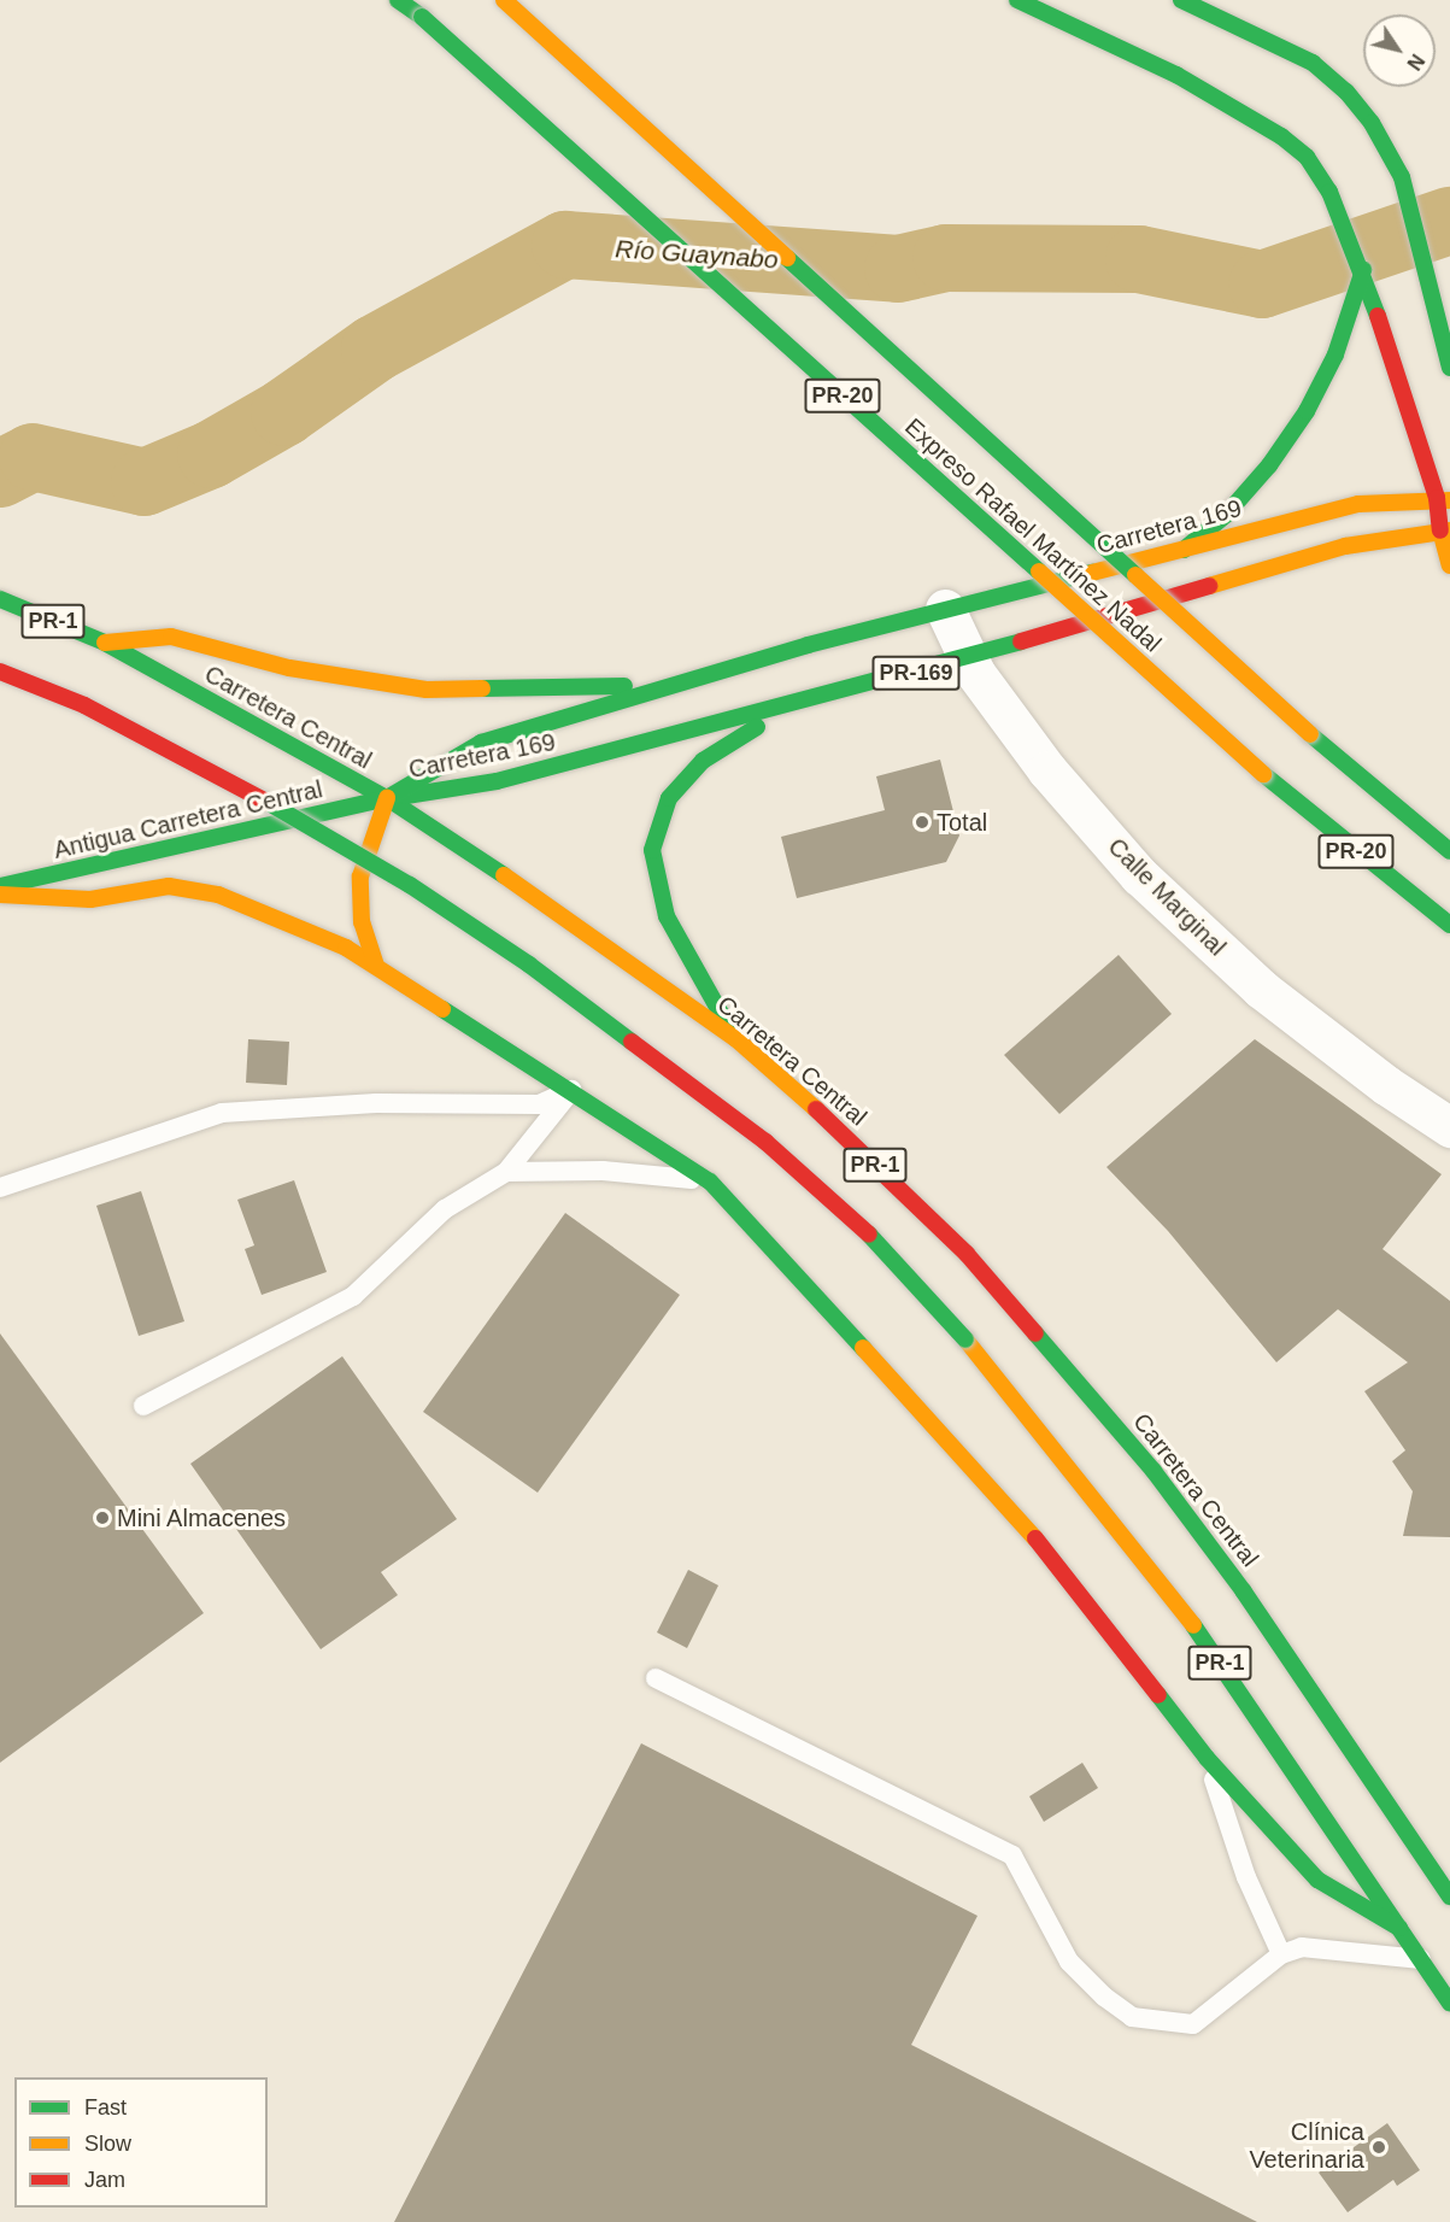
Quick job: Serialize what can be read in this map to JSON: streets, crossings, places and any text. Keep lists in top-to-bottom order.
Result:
{
  "streets": {
    "main road": [
      "PR-20",
      "Carretera 169",
      "Expreso Rafael Martínez Nadal",
      "PR-1",
      "PR-169",
      "Carretera Central",
      "Antigua Carretera Central"
    ],
    "street": ["Calle Marginal"]
  },
  "crossings": [
    ["Carretera 169", "Carretera Central"],
    ["Carretera 169", "Antigua Carretera Central"],
    ["Carretera 169", "Calle Marginal"],
    ["PR-1", "Carretera Central"],
    ["Carretera Central", "Antigua Carretera Central"]
  ],
  "water": ["Río Guaynabo"],
  "places": ["Total", "Mini Almacenes", "Clínica Veterinaria"],
  "legend": ["Fast", "Slow", "Jam"],
  "north": "bottom right"
}
